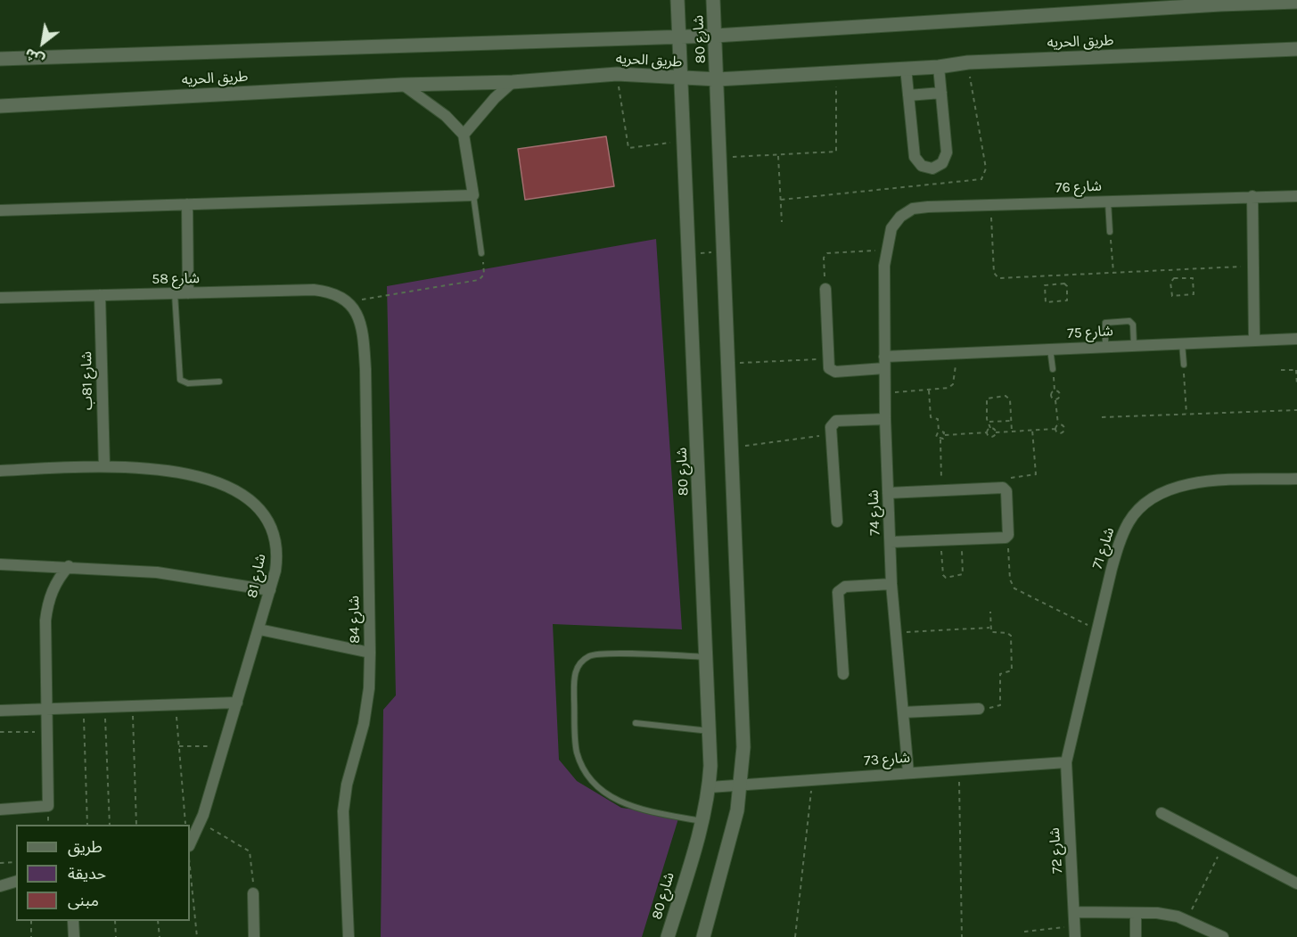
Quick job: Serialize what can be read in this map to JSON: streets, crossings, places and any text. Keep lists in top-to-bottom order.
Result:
{
  "streets": {
    "street": [
      "شارع 80",
      "طريق الحريه",
      "شارع 76",
      "شارع 58",
      "شارع 75",
      "شارع 81ب",
      "شارع 74",
      "شارع 71",
      "شارع 81",
      "شارع 84",
      "شارع 73",
      "شارع 72"
    ]
  },
  "crossings": [
    ["شارع 80", "طريق الحريه"],
    ["شارع 80", "شارع 73"],
    ["شارع 76", "شارع 74"],
    ["شارع 58", "شارع 81ب"],
    ["شارع 58", "شارع 84"],
    ["شارع 75", "شارع 74"],
    ["شارع 81ب", "شارع 81"],
    ["شارع 74", "شارع 73"],
    ["شارع 71", "شارع 73"],
    ["شارع 71", "شارع 72"],
    ["شارع 73", "شارع 72"]
  ],
  "legend": ["طريق", "حديقة", "مبنى"],
  "north": "bottom left"
}
